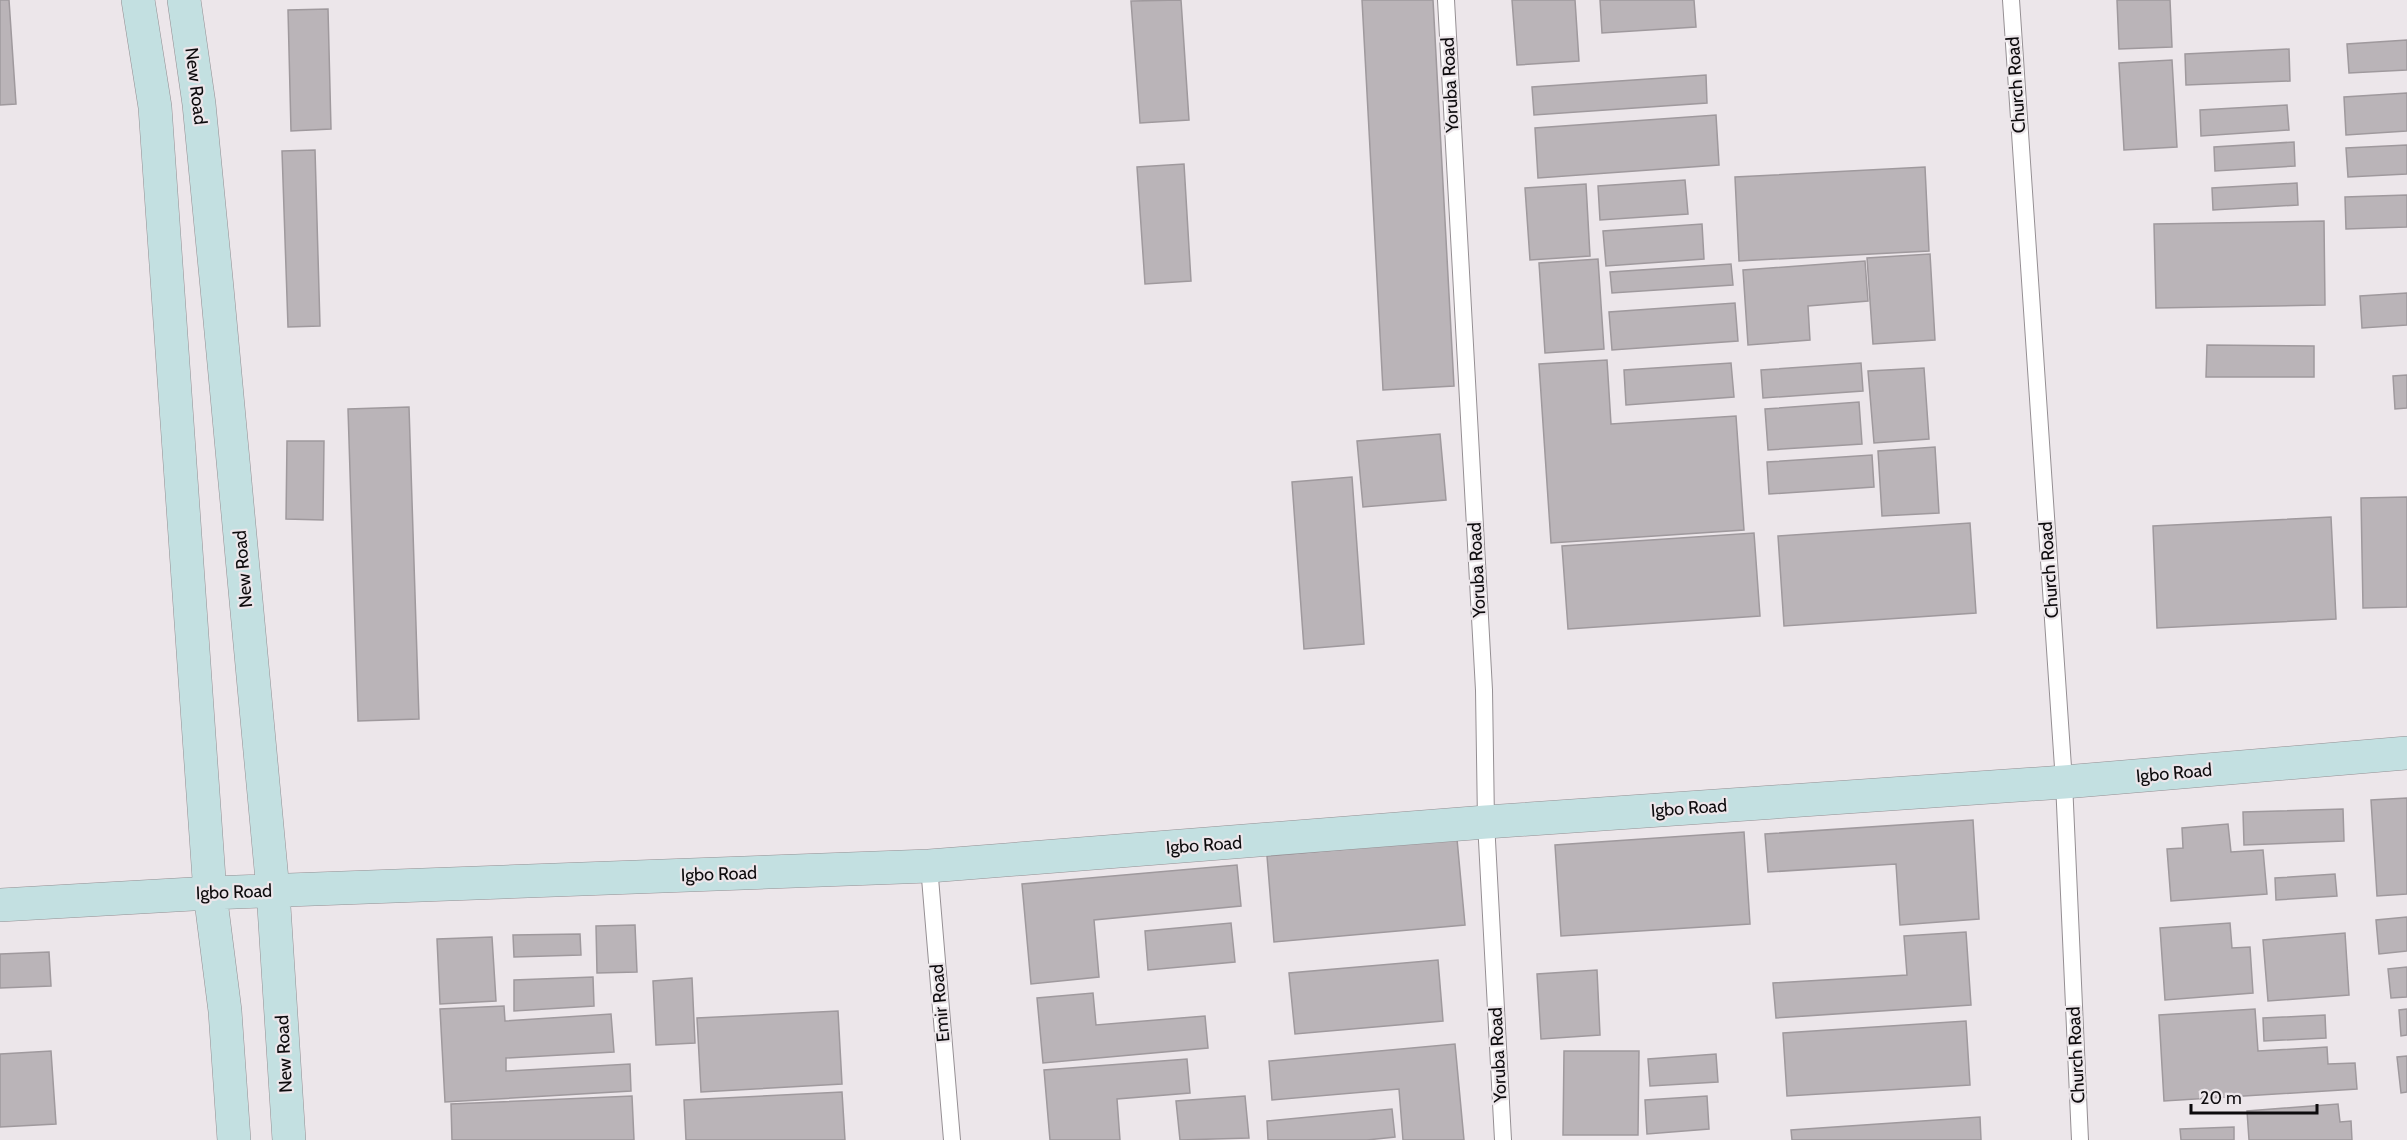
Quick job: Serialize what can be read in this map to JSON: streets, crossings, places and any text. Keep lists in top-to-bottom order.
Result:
{
  "streets": {
    "street": ["New Road", "Igbo Road"],
    "lane": ["Yoruba Road", "Church Road", "Emir Road"]
  },
  "crossings": [
    ["Yoruba Road", "Igbo Road"],
    ["Church Road", "Igbo Road"],
    ["New Road", "Igbo Road"],
    ["Igbo Road", "Emir Road"]
  ],
  "scale_bar": "20 m"
}
